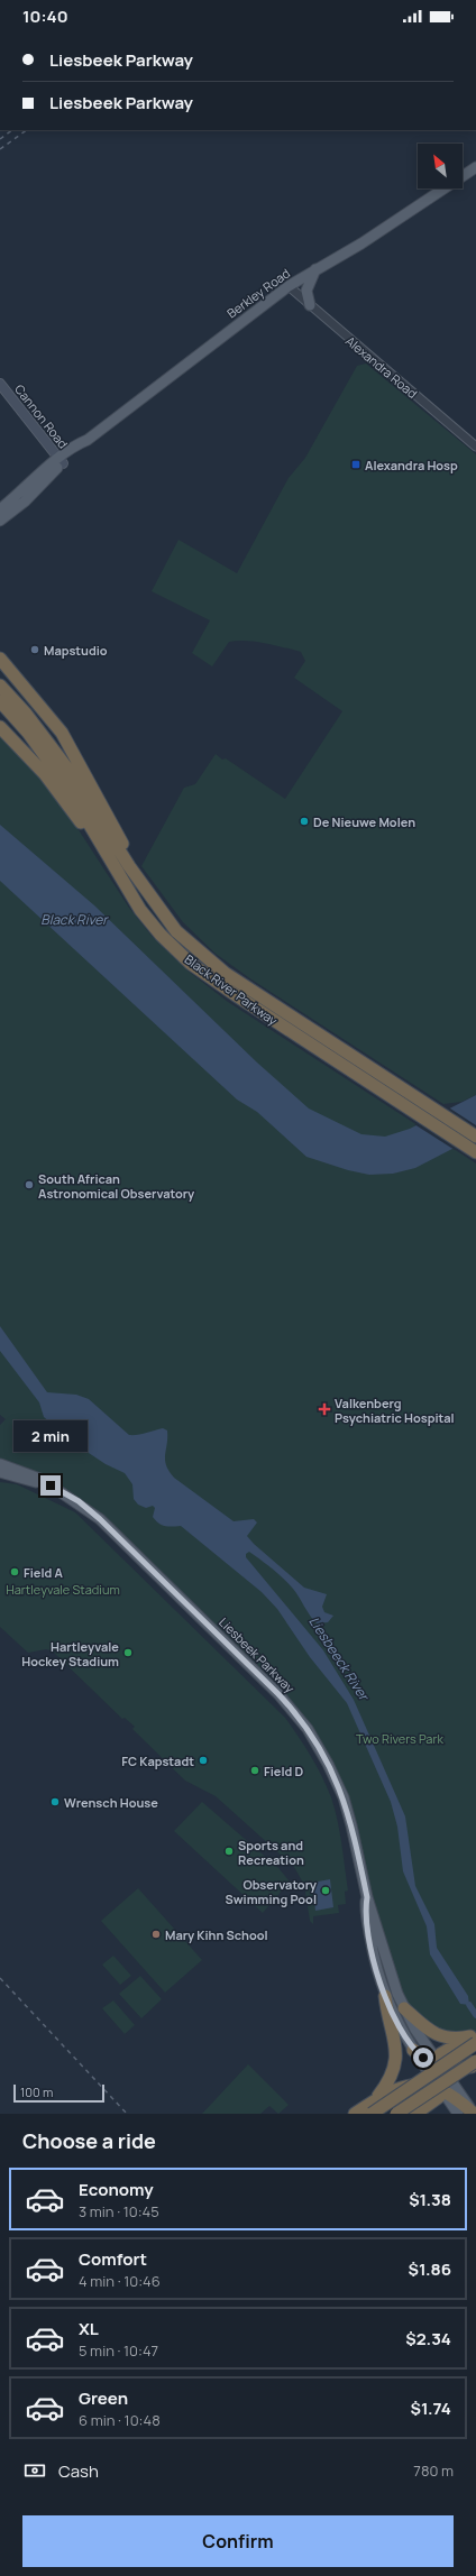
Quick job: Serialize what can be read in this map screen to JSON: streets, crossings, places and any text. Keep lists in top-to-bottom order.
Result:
{
  "streets": {
    "highway": ["Black River Parkway"],
    "main road": ["Berkley Road", "Cannon Road", "Liesbeek Parkway"],
    "street": ["Alexandra Road"]
  },
  "crossings": [
    ["Berkley Road", "Alexandra Road"],
    ["Berkley Road", "Cannon Road"]
  ],
  "water": ["Black River", "Liesbeeck River"],
  "parks": ["Hartleyvale Stadium", "Two Rivers Park"],
  "places": {
    "transit": ["Alexandra Hosp"],
    "other": [
      "Mapstudio",
      "De Nieuwe Molen",
      "South African Astronomical Observatory",
      "Field A",
      "Hartleyvale Hockey Stadium",
      "FC Kapstadt",
      "Field D",
      "Wrensch House",
      "Sports and Recreation",
      "Observatory Swimming Pool",
      "Mary Kihn School"
    ],
    "health": ["Valkenberg Psychiatric Hospital"]
  },
  "scale_bar": "100 m",
  "north": "top left",
  "page": {
    "status": "10:40",
    "banner": ["Liesbeek Parkway", "Liesbeek Parkway"],
    "bubble": "2 min",
    "scale": "100 m",
    "heading": "Choose a ride",
    "list": [
      {
        "name": "Economy",
        "note": "3 min · 10:45",
        "value": "$1.38"
      },
      {
        "name": "Comfort",
        "note": "4 min · 10:46",
        "value": "$1.86"
      },
      {
        "name": "XL",
        "note": "5 min · 10:47",
        "value": "$2.34"
      },
      {
        "name": "Green",
        "note": "6 min · 10:48",
        "value": "$1.74"
      }
    ],
    "pay": ["Cash", "780 m"],
    "buttons": "Confirm"
  }
}
